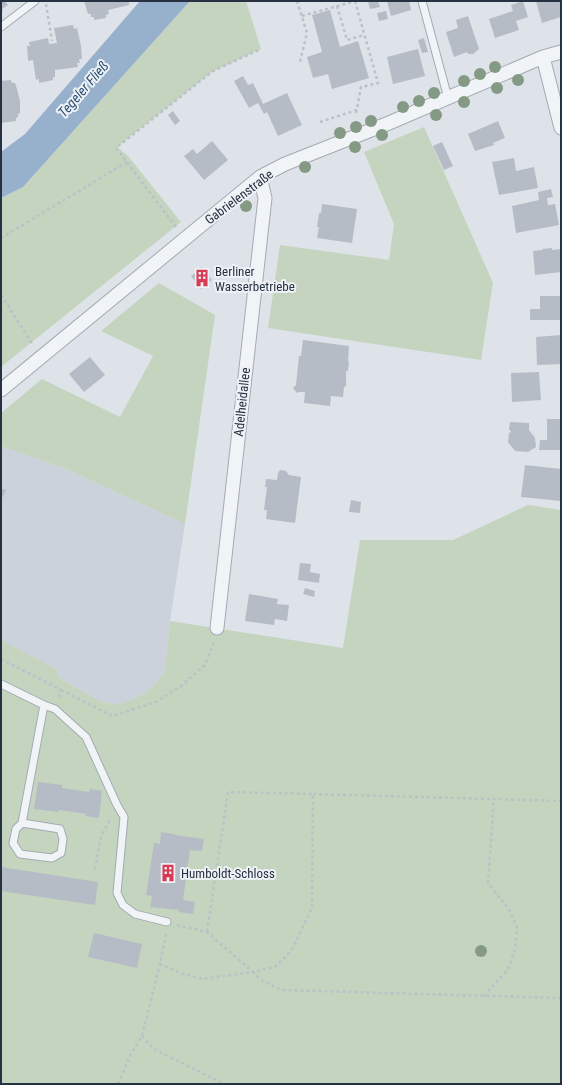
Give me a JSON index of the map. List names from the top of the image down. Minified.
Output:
{"streets":{"street":["Gabrielenstraße","Adelheidallee"]},"crossings":[["Gabrielenstraße","Adelheidallee"]],"water":["Tegeler Fließ"],"places":{"building":["Berliner Wasserbetriebe","Humboldt-Schloss"]}}
